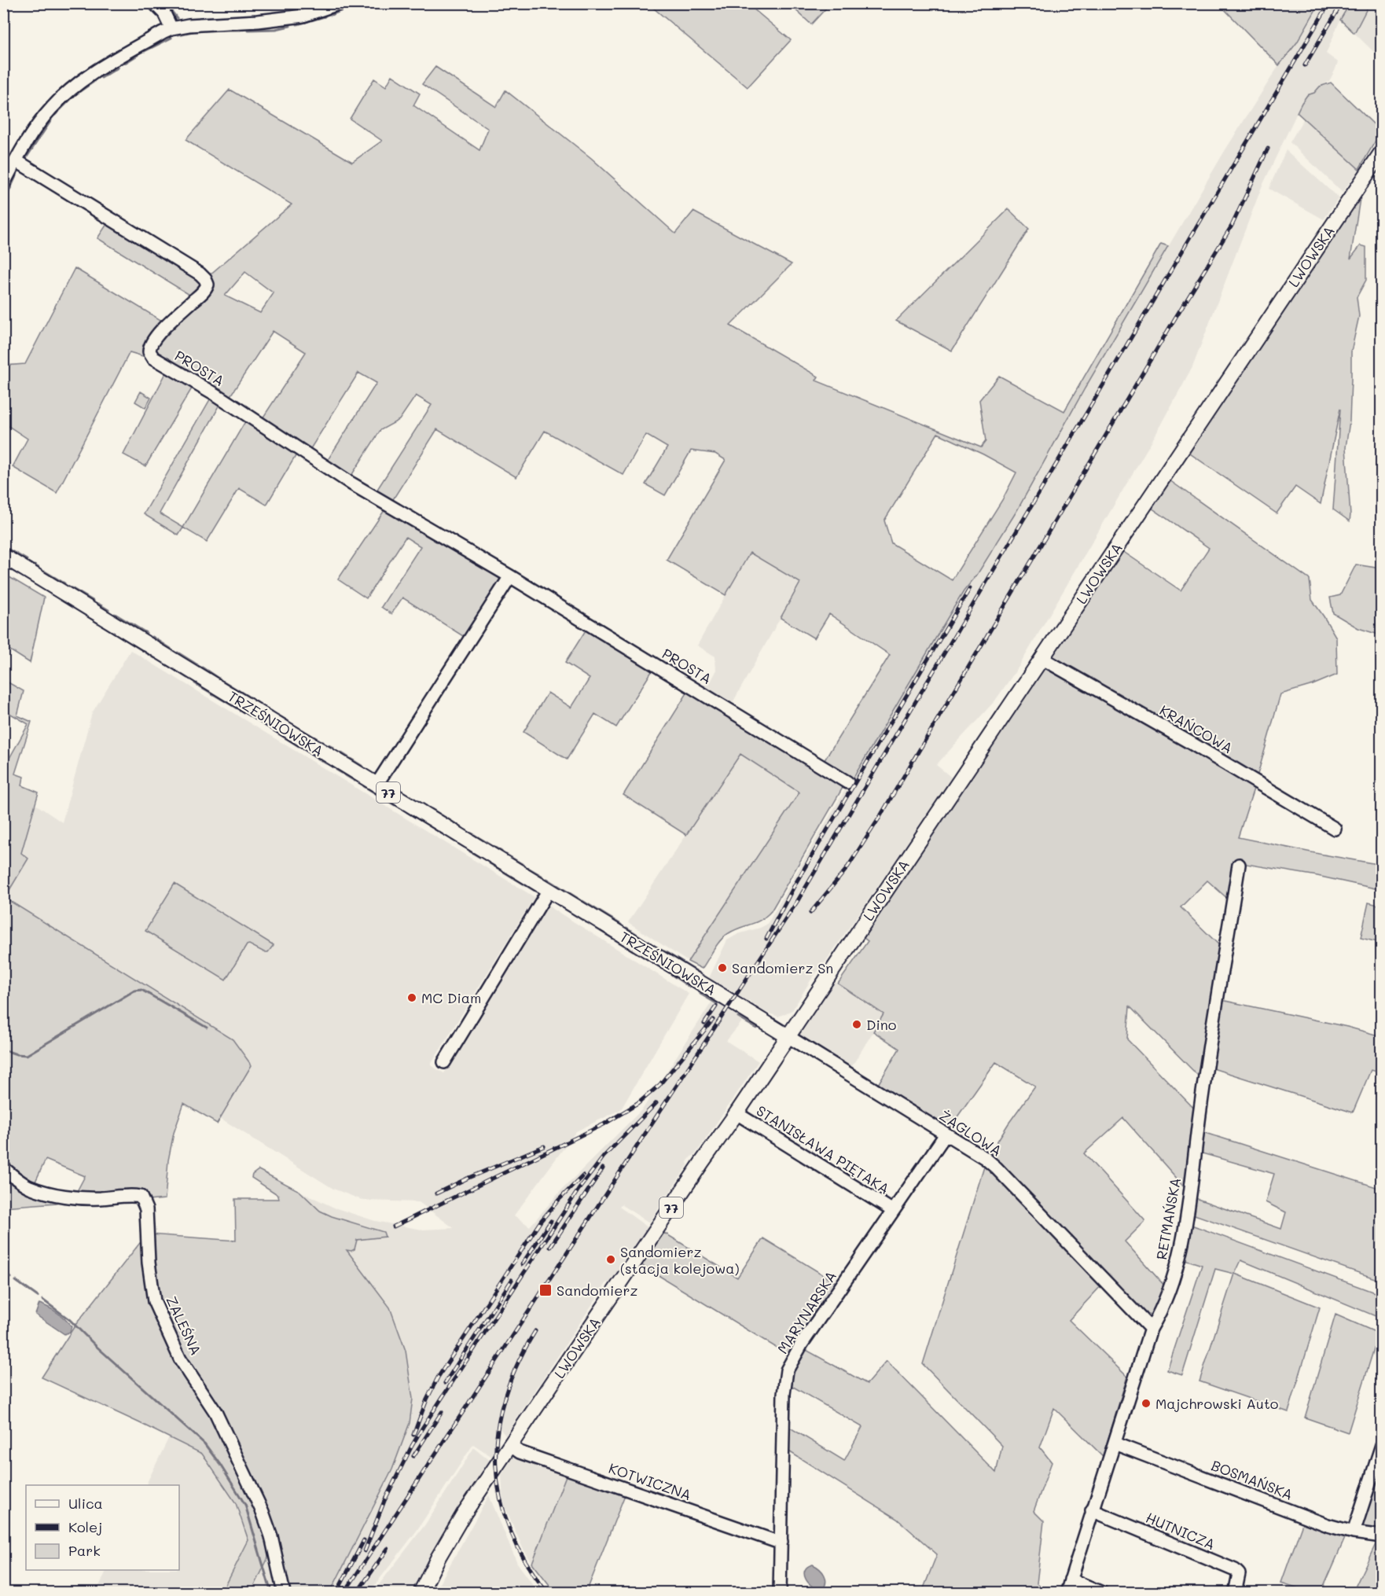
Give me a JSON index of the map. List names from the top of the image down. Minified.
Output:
{"streets":{"main road":["LWOWSKA","TRZEŚNIOWSKA","77"],"street":["PROSTA","KRAŃCOWA","ŻAGLOWA","STANISŁAWA PIĘTAKA","RETMAŃSKA","MARYNARSKA","ZALEŚNA","BOSMAŃSKA","KOTWICZNA","HUTNICZA"]},"crossings":[["LWOWSKA","TRZEŚNIOWSKA"],["LWOWSKA","KRAŃCOWA"],["LWOWSKA","ŻAGLOWA"],["LWOWSKA","STANISŁAWA PIĘTAKA"],["LWOWSKA","KOTWICZNA"],["TRZEŚNIOWSKA","ŻAGLOWA"],["ŻAGLOWA","RETMAŃSKA"],["ŻAGLOWA","MARYNARSKA"],["STANISŁAWA PIĘTAKA","MARYNARSKA"],["RETMAŃSKA","BOSMAŃSKA"],["RETMAŃSKA","HUTNICZA"],["MARYNARSKA","KOTWICZNA"]],"places":{"other":["Sandomierz Sn","MC Diam","Dino","Sandomierz (stacja kolejowa)","Majchrowski Auto"],"transit":["Sandomierz"]},"legend":["Ulica","Kolej","Park"]}
